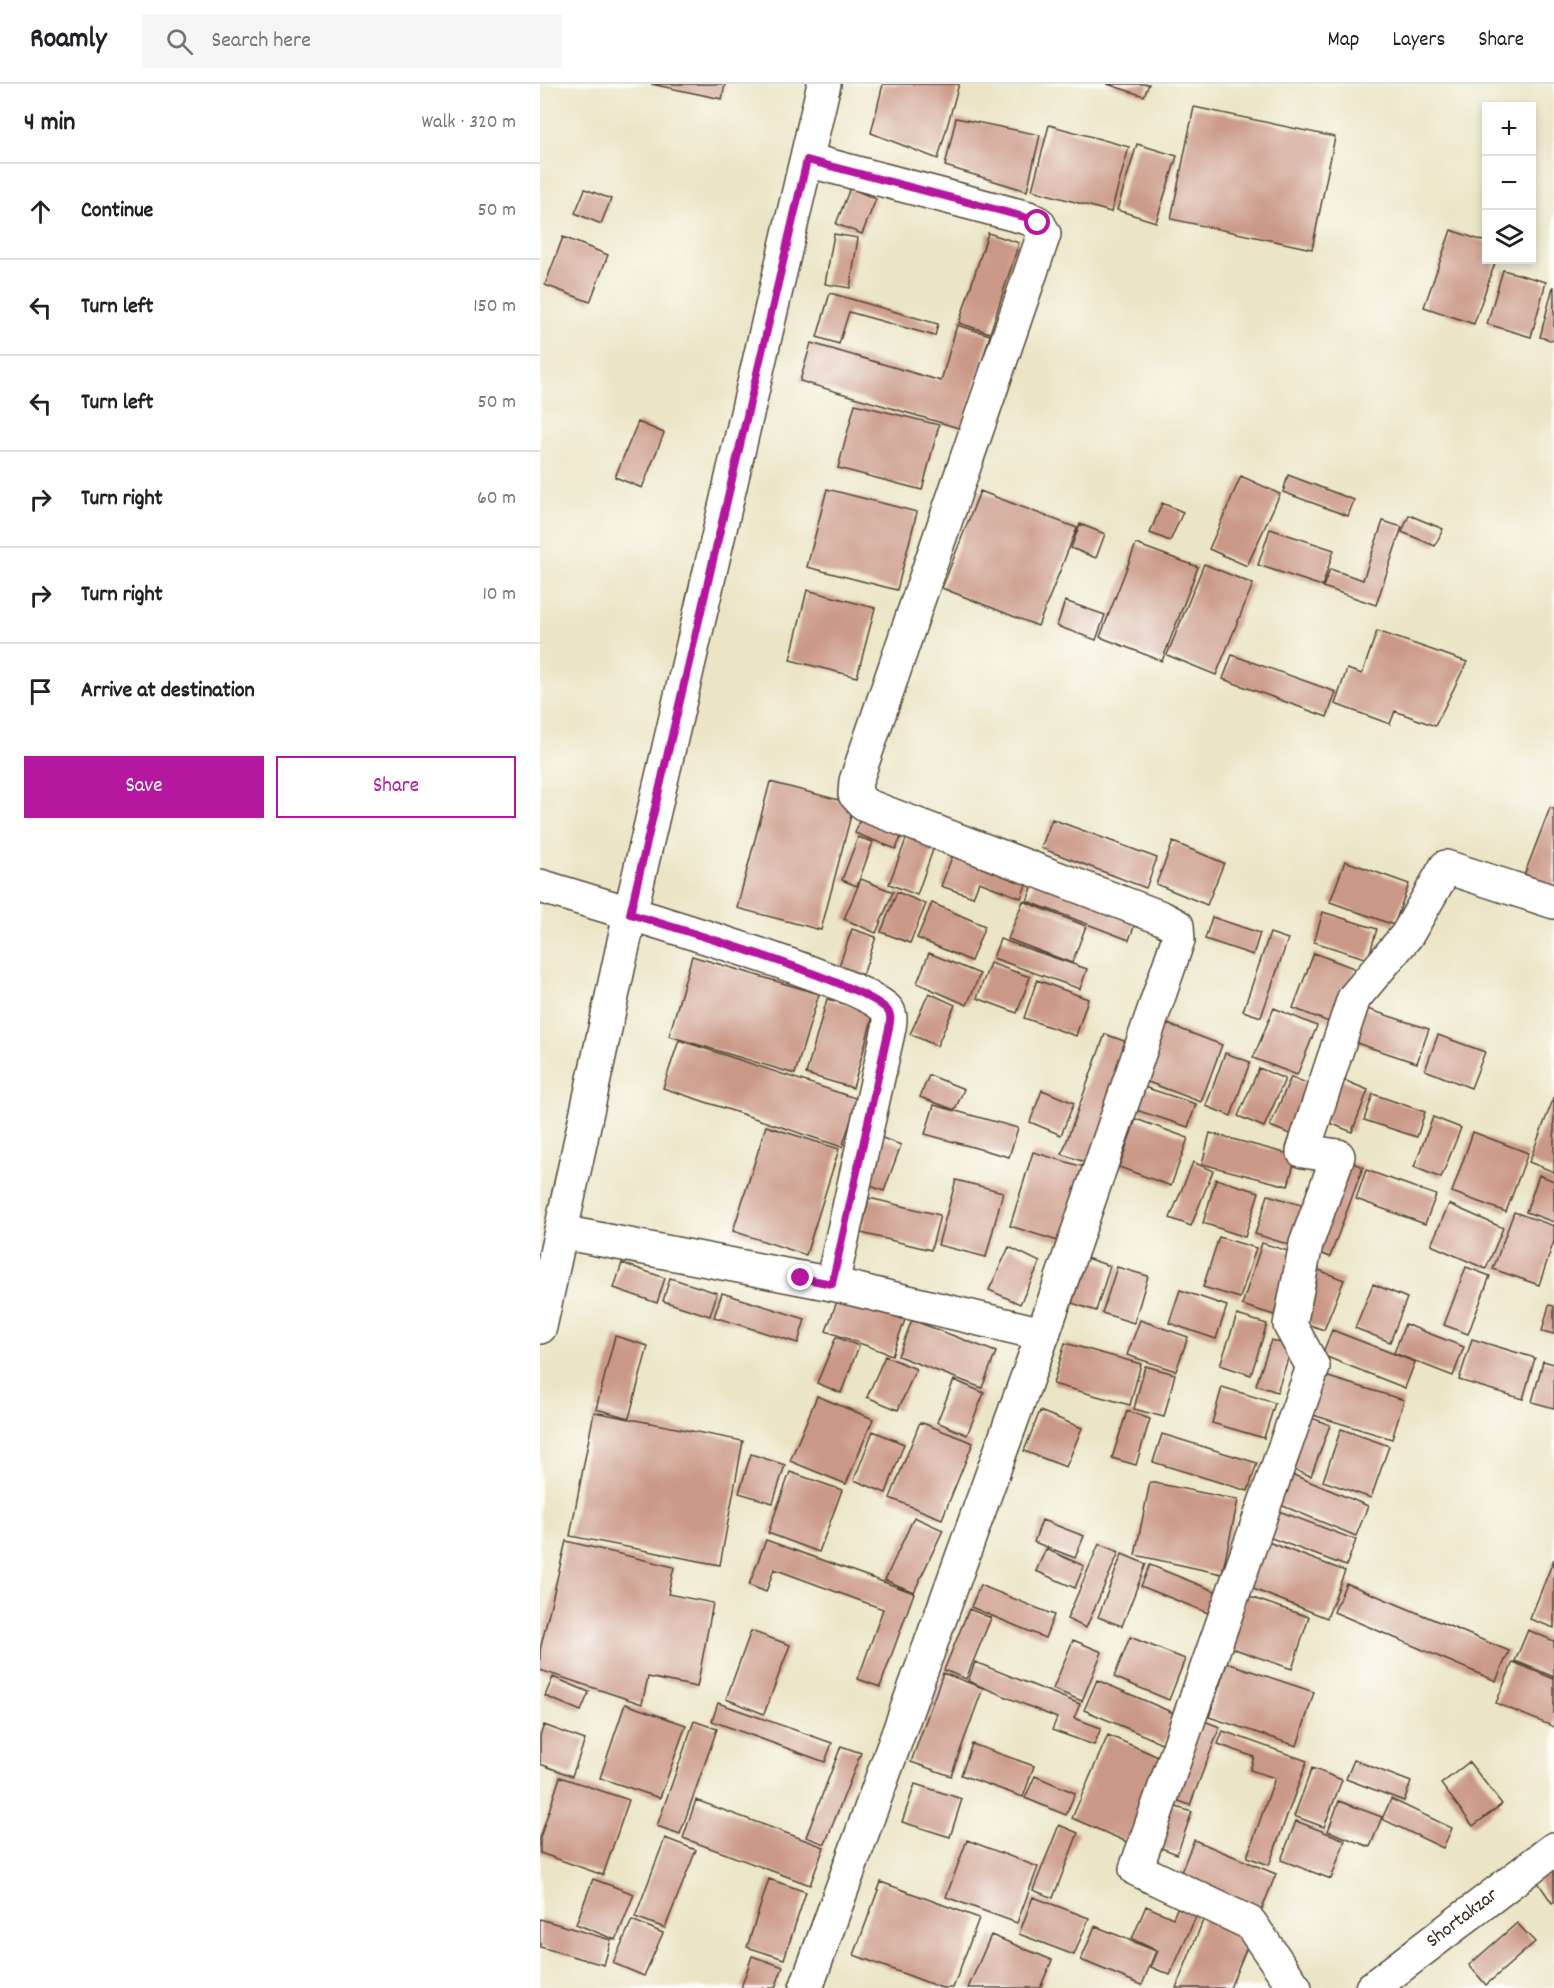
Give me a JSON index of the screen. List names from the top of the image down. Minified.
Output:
{"streets":{"street":["Shortakzar"]},"page":{"header":"Roamly","search":"Search here","nav":["Map","Layers","Share"],"heading":["4 min","Walk · 320 m"],"map_buttons":["+","−"],"list":[["Continue","50 m"],["Turn left","150 m"],["Turn left","50 m"],["Turn right","60 m"],["Turn right","10 m"],"Arrive at destination"],"buttons":["Save","Share"]}}
